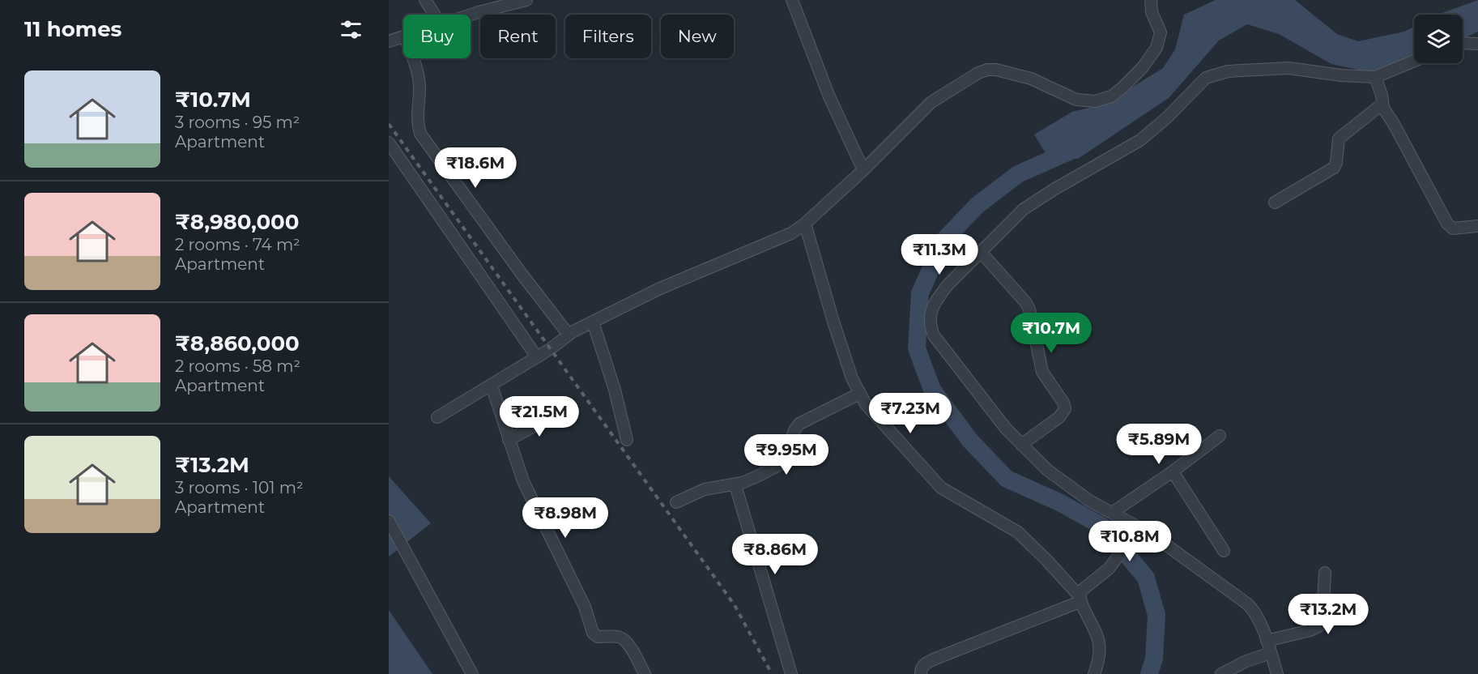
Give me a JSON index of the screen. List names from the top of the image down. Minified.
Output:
{"page":{"heading":"11 homes","chip":["Buy","Rent","Filters","New"],"list":[{"name":"₹10.7M","note":"3 rooms · 95 m² · Apartment"},{"name":"₹8,980,000","note":"2 rooms · 74 m² · Apartment"},{"name":"₹8,860,000","note":"2 rooms · 58 m² · Apartment"},{"name":"₹13.2M","note":"3 rooms · 101 m² · Apartment"}],"price":["₹18.6M","₹11.3M","₹10.7M","₹7.23M","₹21.5M","₹5.89M","₹9.95M","₹8.98M","₹10.8M","₹8.86M","₹13.2M"]}}
